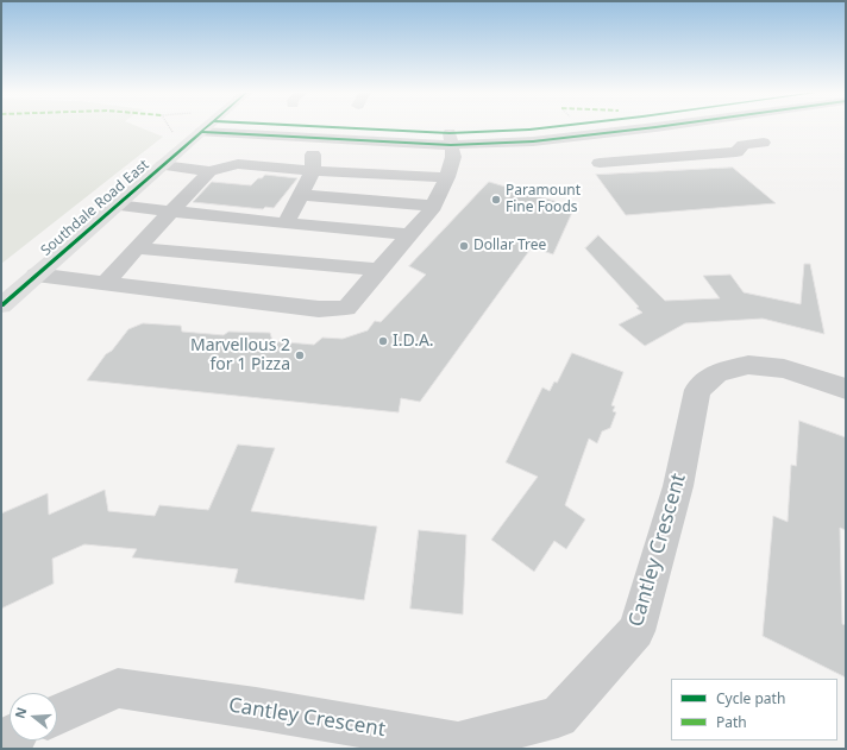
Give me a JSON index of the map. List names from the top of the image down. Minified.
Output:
{"streets":{"main road":["Southdale Road East"],"street":["Cantley Crescent"]},"places":["Paramount Fine Foods","Dollar Tree","I.D.A.","Marvellous 2 for 1 Pizza"],"legend":["Cycle path","Path"],"north":"left"}
